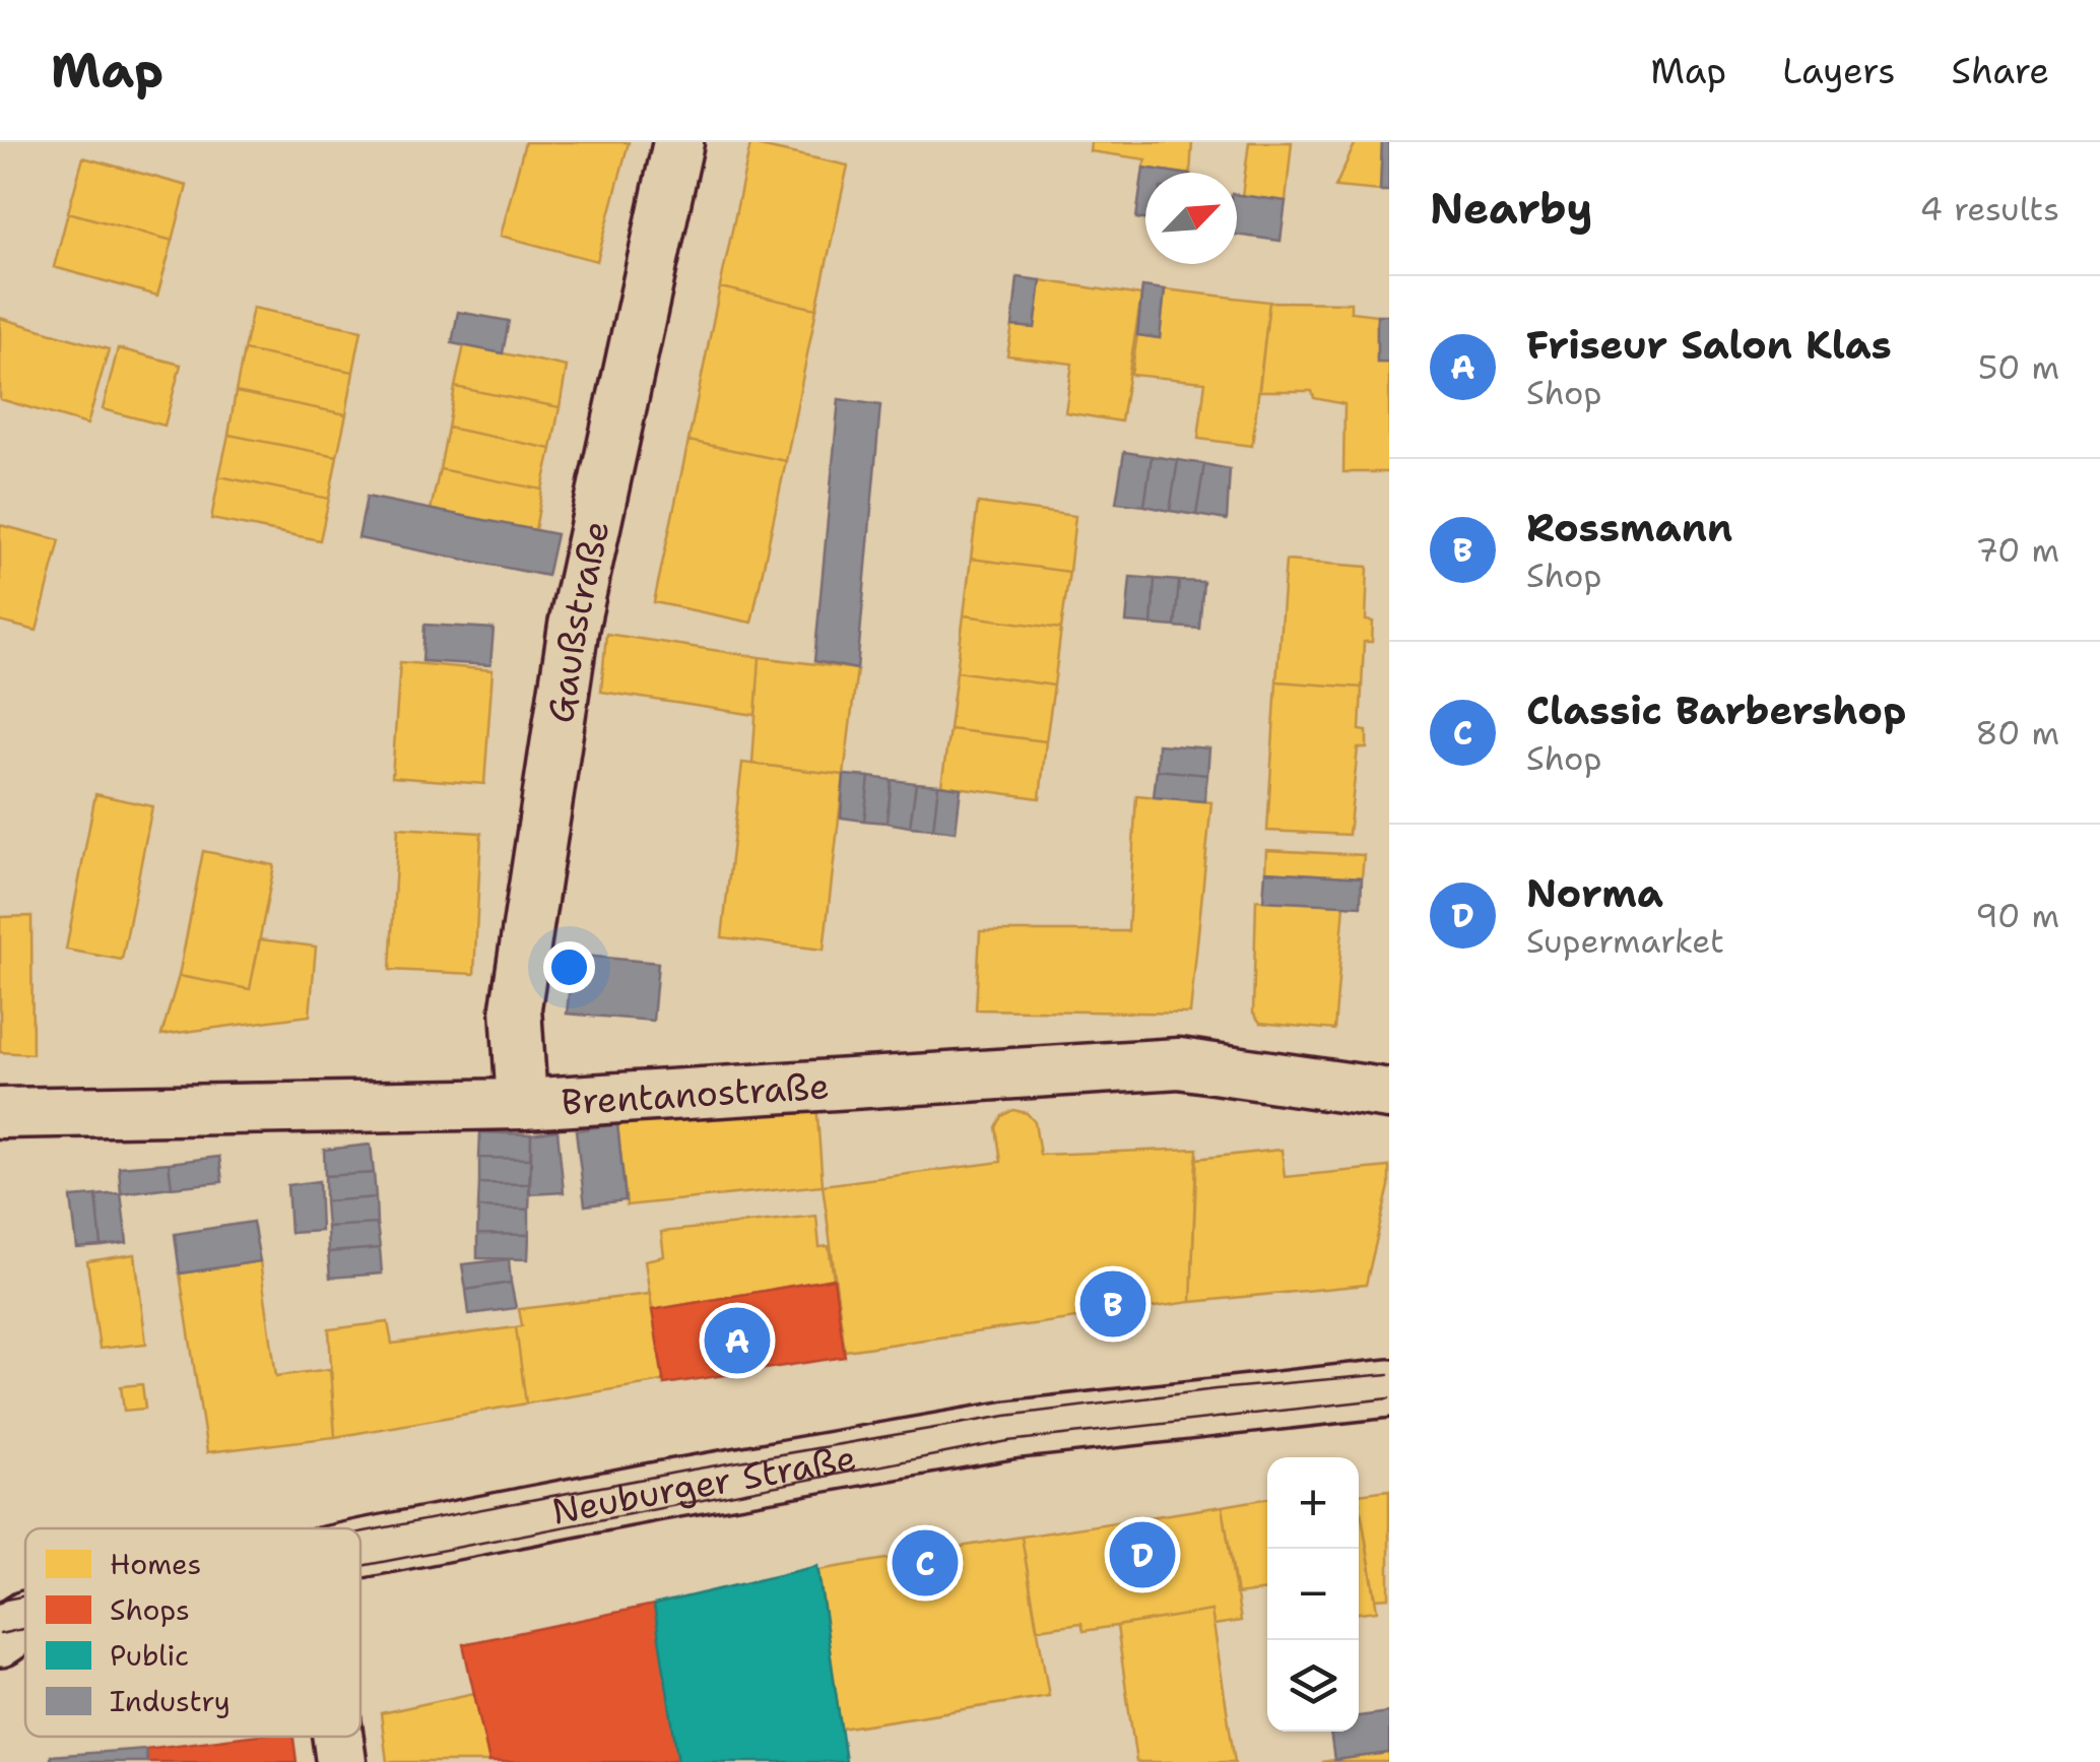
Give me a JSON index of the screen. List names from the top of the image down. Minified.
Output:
{"streets":{"street":["Gaußstraße","Brentanostraße","Neuburger Straße"]},"crossings":[["Gaußstraße","Brentanostraße"]],"legend":["Homes","Shops","Public","Industry"],"north":"top right","page":{"header":"Map","nav":["Map","Layers","Share"],"heading":["Nearby","4 results"],"list":[{"mark":"A","name":"Friseur Salon Klas","note":"Shop","value":"50 m"},{"mark":"B","name":"Rossmann","note":"Shop","value":"70 m"},{"mark":"C","name":"Classic Barbershop","note":"Shop","value":"80 m"},{"mark":"D","name":"Norma","note":"Supermarket","value":"90 m"}],"pins":["B","A","D","C"],"map_buttons":["+","−"]}}
